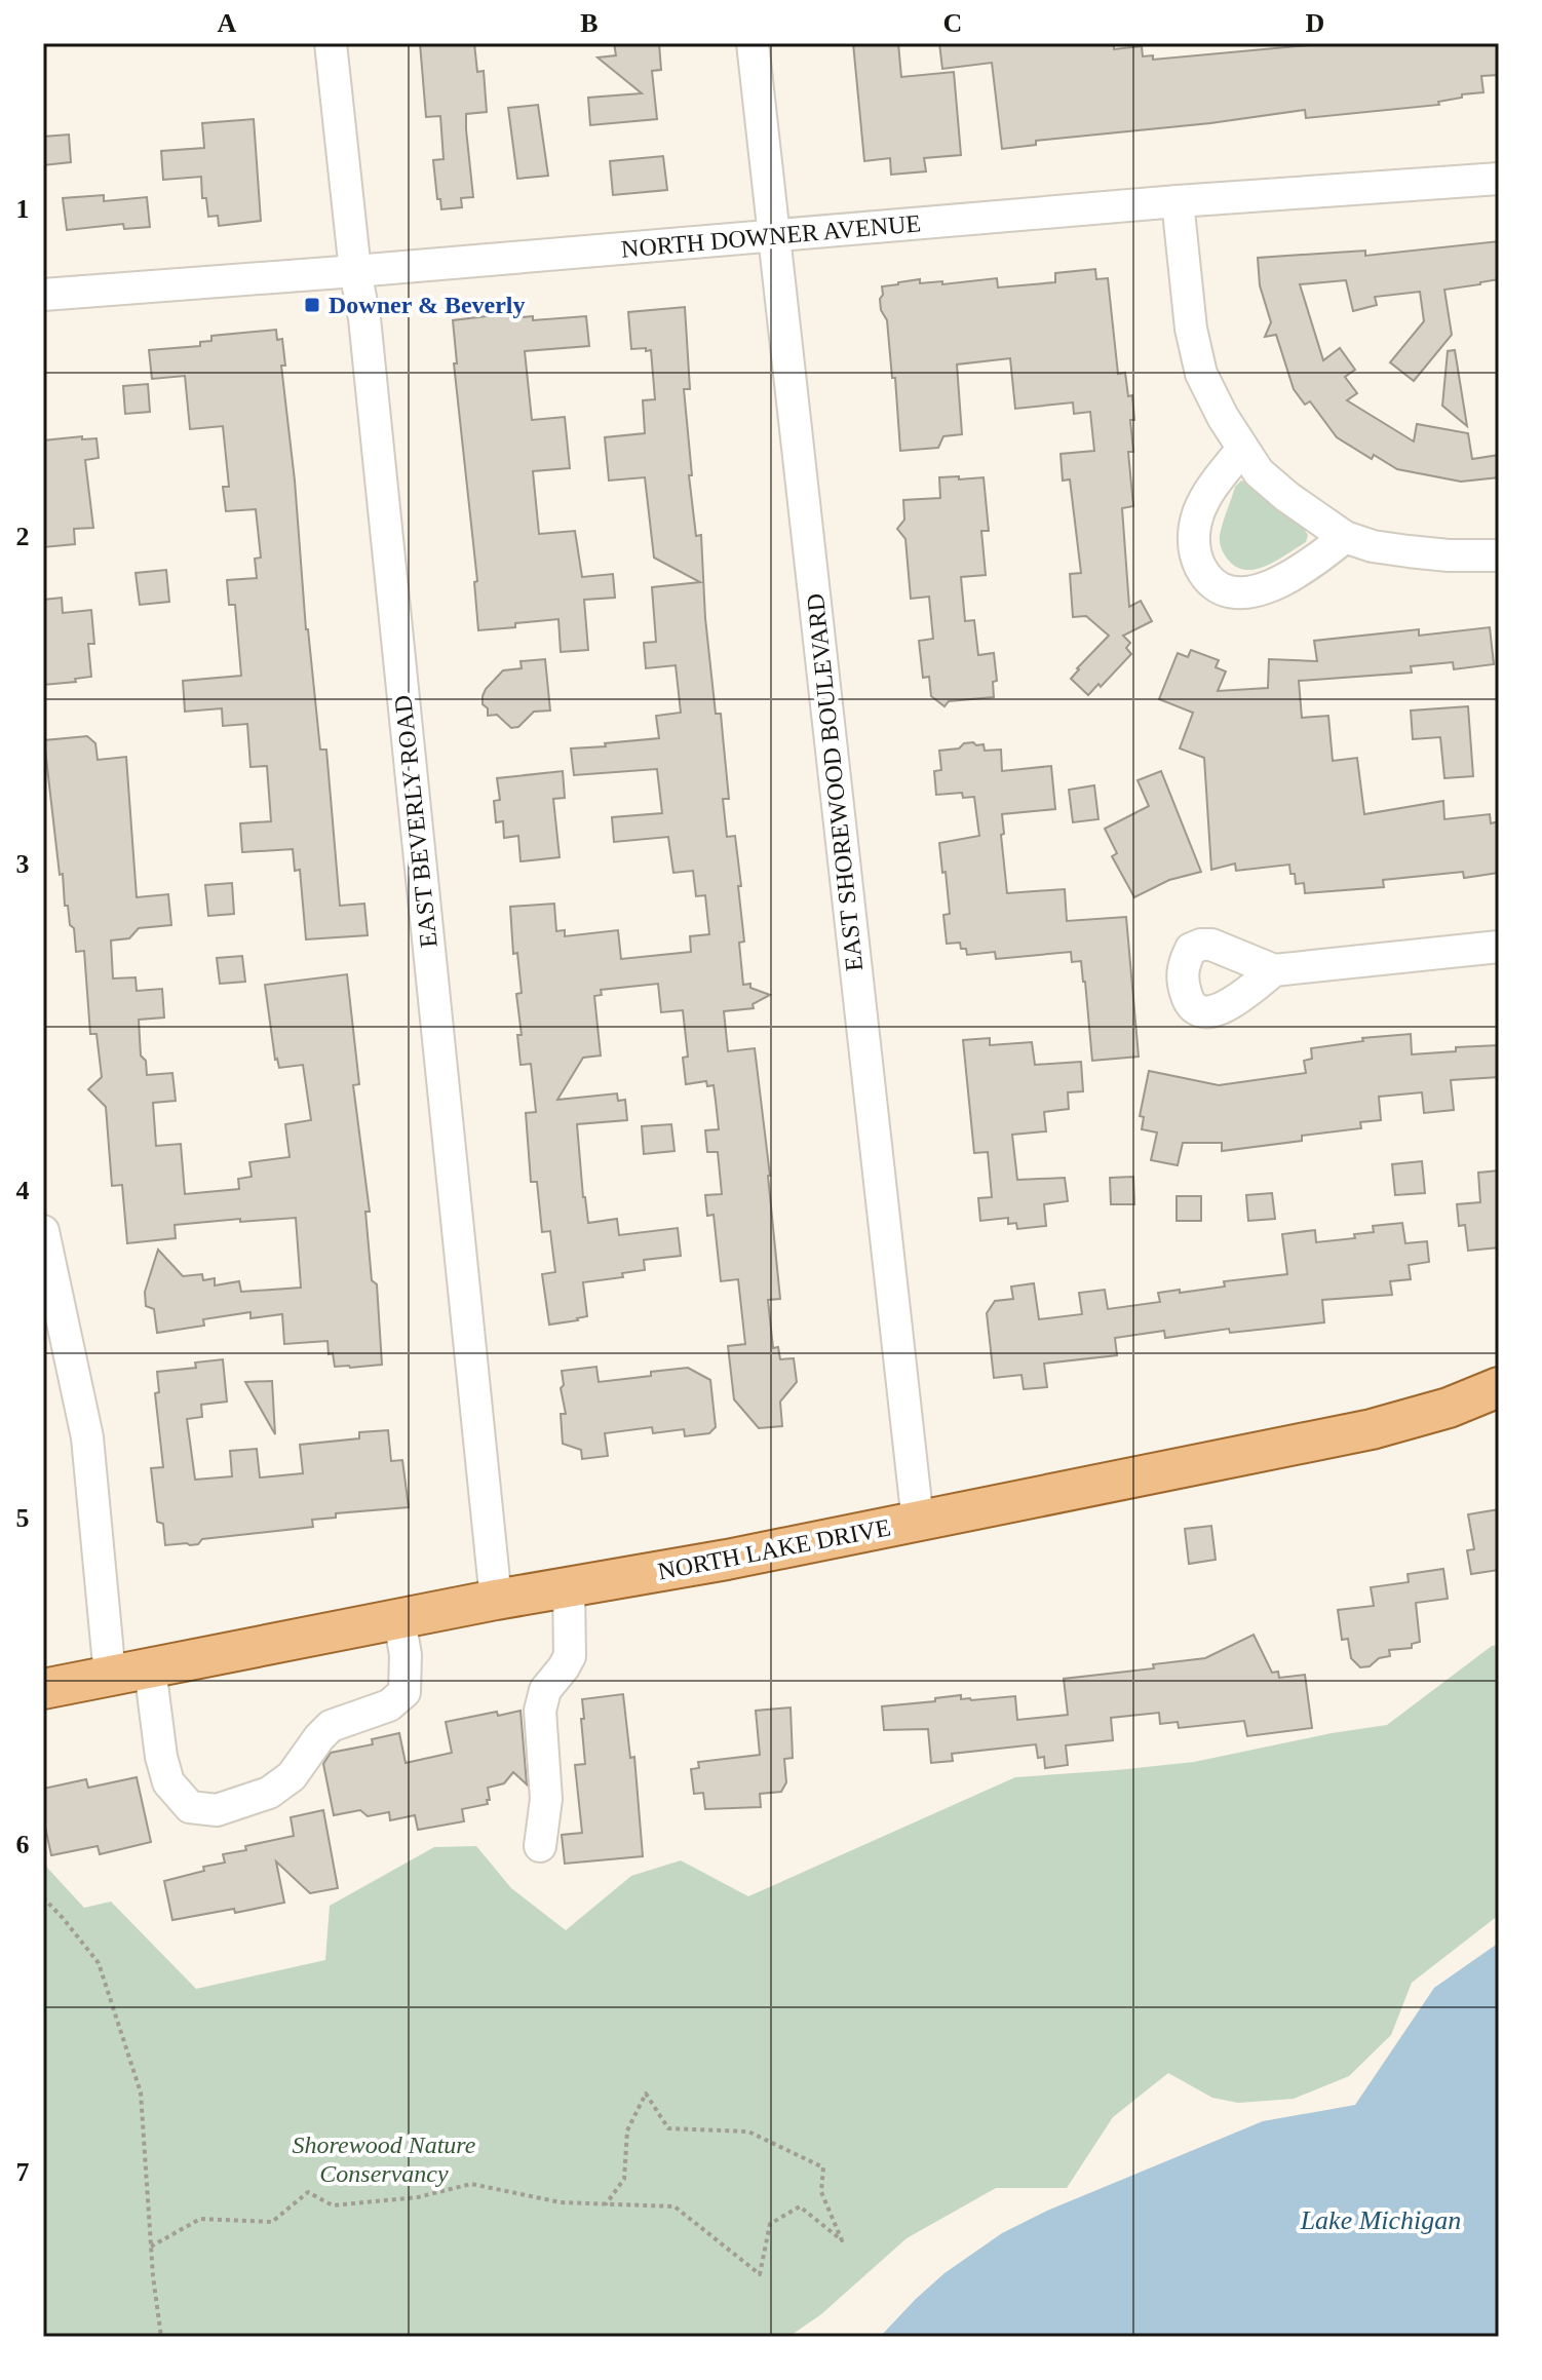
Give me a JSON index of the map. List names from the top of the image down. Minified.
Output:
{"streets":{"main road":["NORTH LAKE DRIVE"],"street":["NORTH DOWNER AVENUE","EAST SHOREWOOD BOULEVARD","EAST BEVERLY ROAD"]},"crossings":[["NORTH DOWNER AVENUE","EAST SHOREWOOD BOULEVARD"],["NORTH DOWNER AVENUE","EAST BEVERLY ROAD"],["EAST SHOREWOOD BOULEVARD","NORTH LAKE DRIVE"],["EAST BEVERLY ROAD","NORTH LAKE DRIVE"]],"water":["Lake Michigan"],"parks":["Shorewood Nature Conservancy"],"places":{"transit":["Downer & Beverly"]},"grid":{"columns":["A","B","C","D"],"rows":["1","2","3","4","5","6","7"]}}
